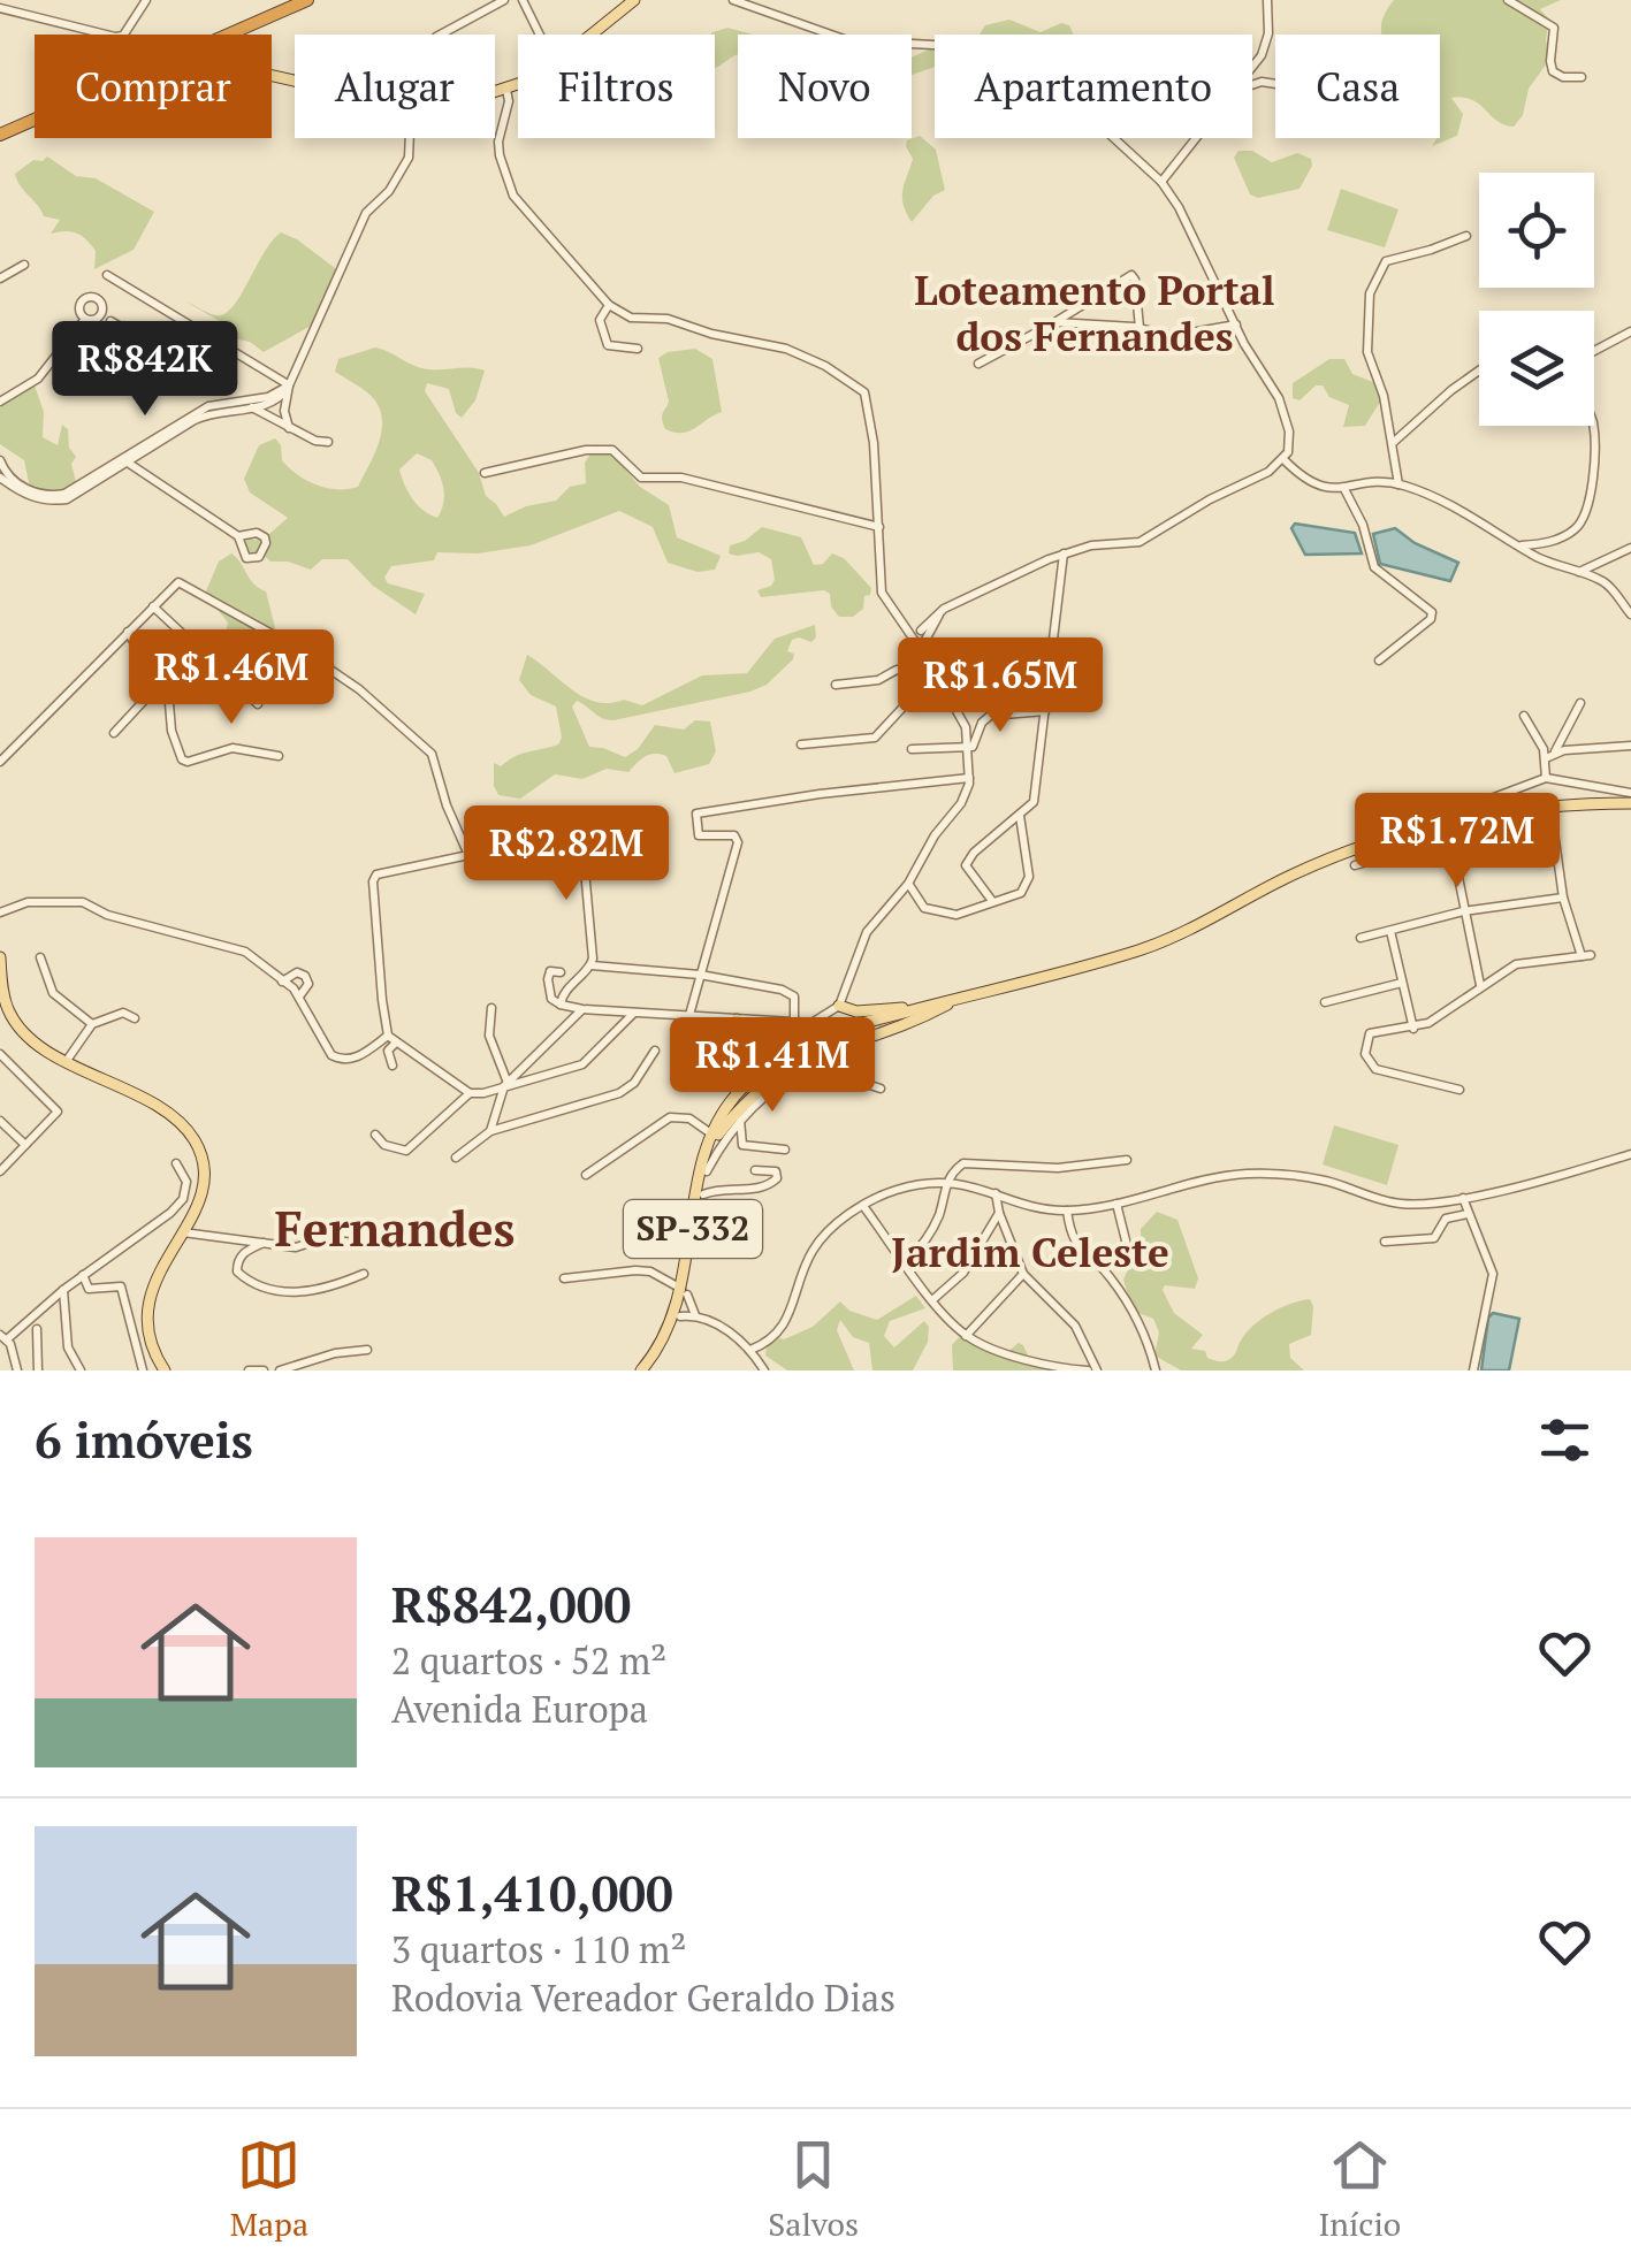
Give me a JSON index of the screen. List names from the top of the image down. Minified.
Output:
{"streets":{"main road":["SP-332"]},"districts":["Loteamento Portal dos Fernandes","Fernandes","Jardim Celeste"],"page":{"chip":["Comprar","Alugar","Filtros","Novo","Apartamento","Casa"],"price":["R$842K","R$1.46M","R$1.65M","R$1.72M","R$2.82M","R$1.41M"],"heading":"6 imóveis","list":[{"name":"R$842,000","note":"2 quartos · 52 m² · Avenida Europa"},{"name":"R$1,410,000","note":"3 quartos · 110 m² · Rodovia Vereador Geraldo Dias"}],"tabs":["Mapa","Salvos","Início"]}}
